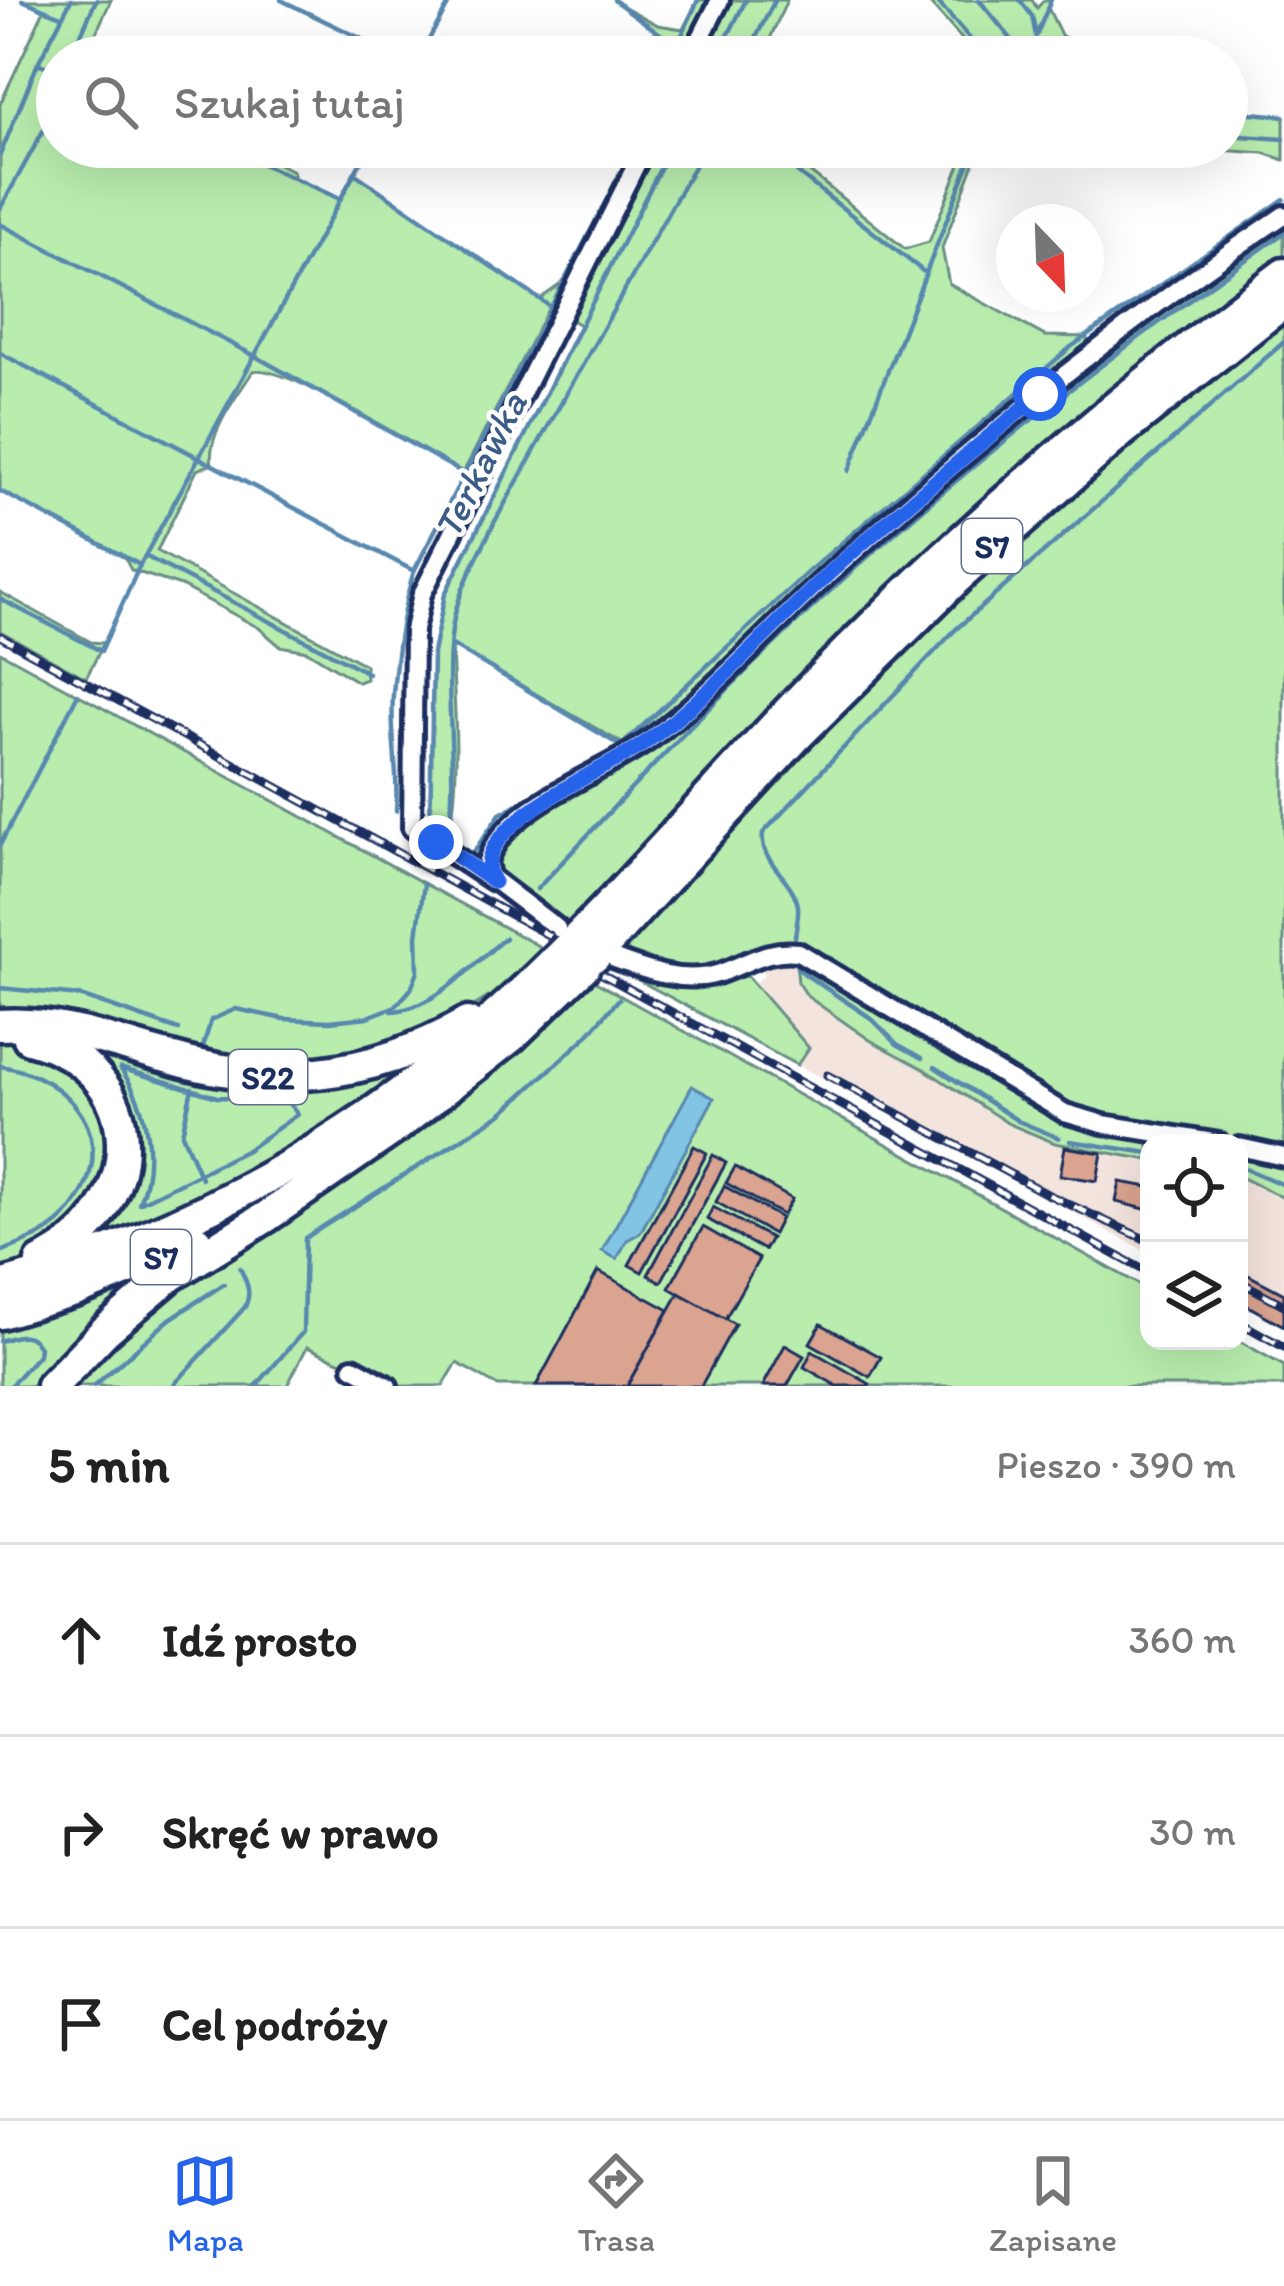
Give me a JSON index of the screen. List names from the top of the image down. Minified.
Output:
{"streets":{"highway":["S7","S22"]},"crossings":[["S7","S22"]],"water":["Terkawka"],"north":"bottom right","page":{"search":"Szukaj tutaj","heading":["5 min","Pieszo · 390 m"],"list":[["Idź prosto","360 m"],["Skręć w prawo","30 m"],"Cel podróży"],"nav":["Mapa","Trasa","Zapisane"]}}
